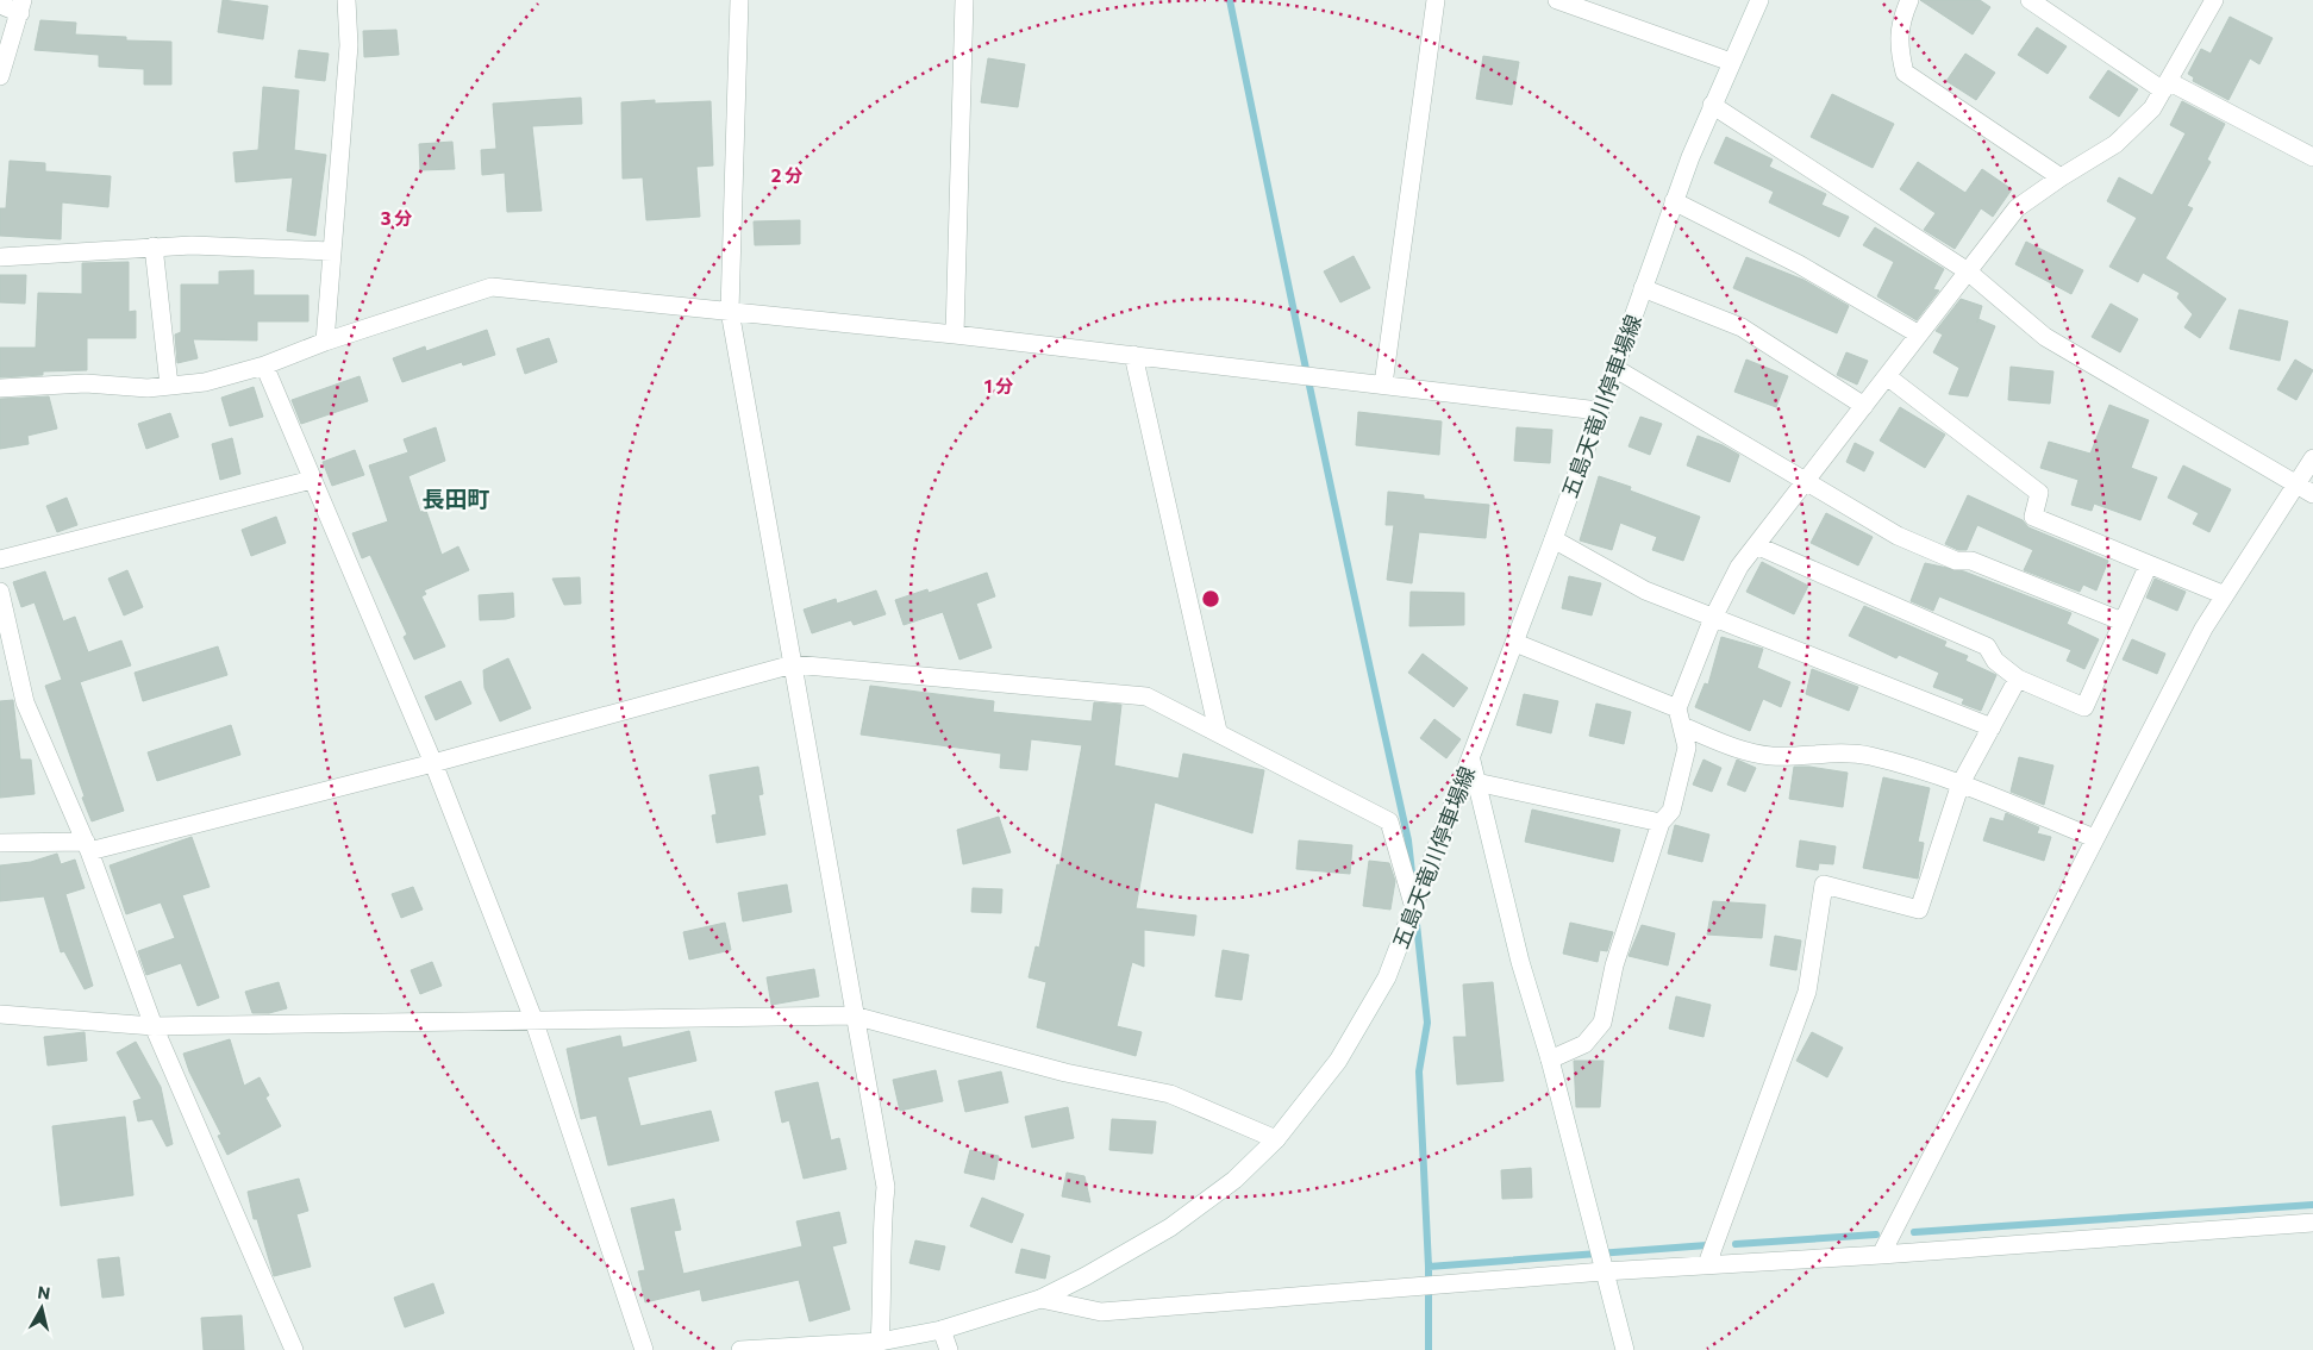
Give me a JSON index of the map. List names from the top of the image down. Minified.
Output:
{"streets":{"street":["五島天竜川停車場線"]},"districts":["長田町"],"north":"top","rings":["2 分","3 分","1 分"]}
